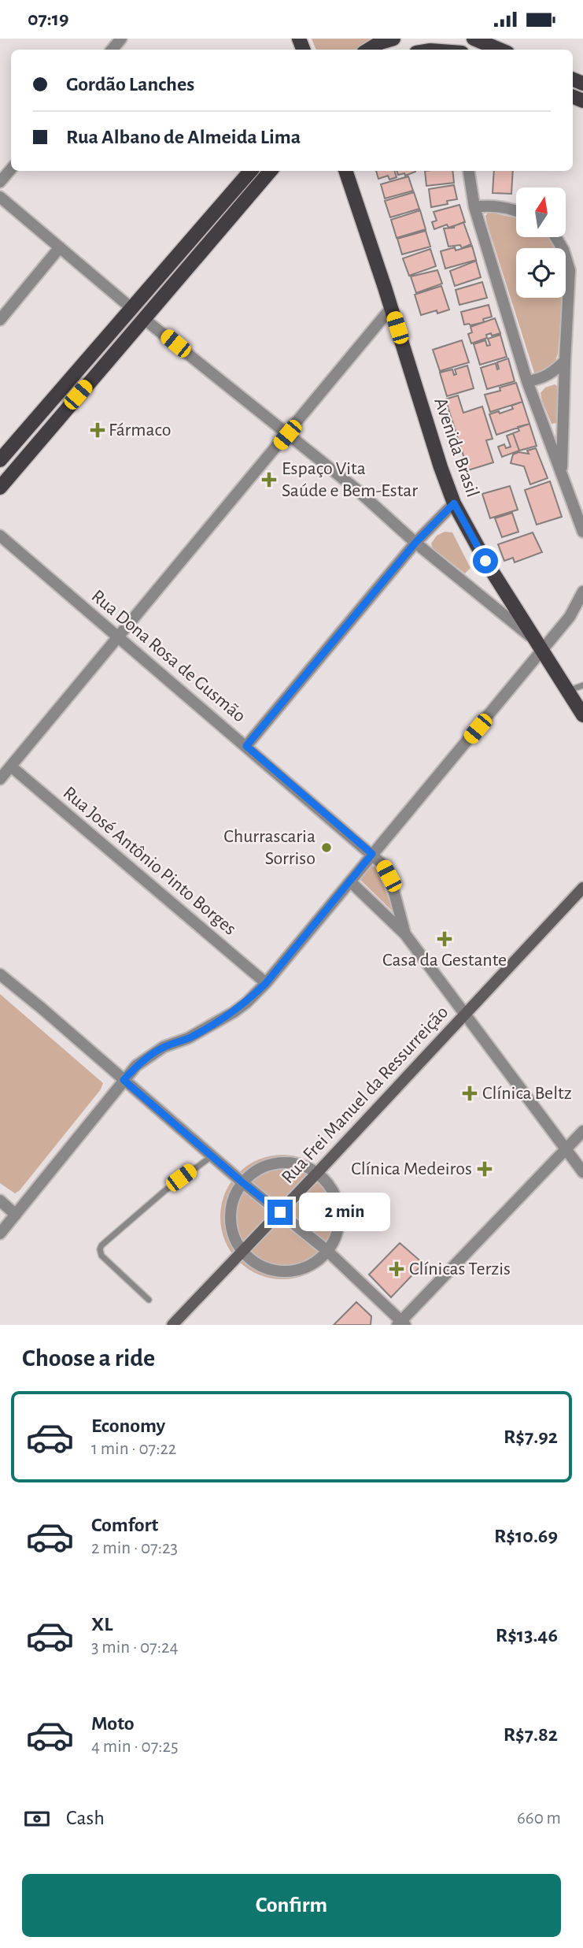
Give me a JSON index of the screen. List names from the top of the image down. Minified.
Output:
{"streets":{"main road":["Avenida Brasil","Rua Frei Manuel da Ressurreição"],"street":["Rua Dona Rosa de Gusmão","Rua José Antônio Pinto Borges"]},"crossings":[["Rua Dona Rosa de Gusmão","Rua Frei Manuel da Ressurreição"]],"places":{"health":["Fármaco","Espaço Vita Saúde e Bem-Estar","Casa da Gestante","Clínica Beltz","Clínica Medeiros","Clínicas Terzis"],"other":["Churrascaria Sorriso"]},"north":"top","page":{"status":"07:19","banner":["Gordão Lanches","Rua Albano de Almeida Lima"],"bubble":"2 min","heading":"Choose a ride","list":[{"name":"Economy","note":"1 min · 07:22","value":"R$7.92"},{"name":"Comfort","note":"2 min · 07:23","value":"R$10.69"},{"name":"XL","note":"3 min · 07:24","value":"R$13.46"},{"name":"Moto","note":"4 min · 07:25","value":"R$7.82"}],"pay":["Cash","660 m"],"buttons":"Confirm"}}
